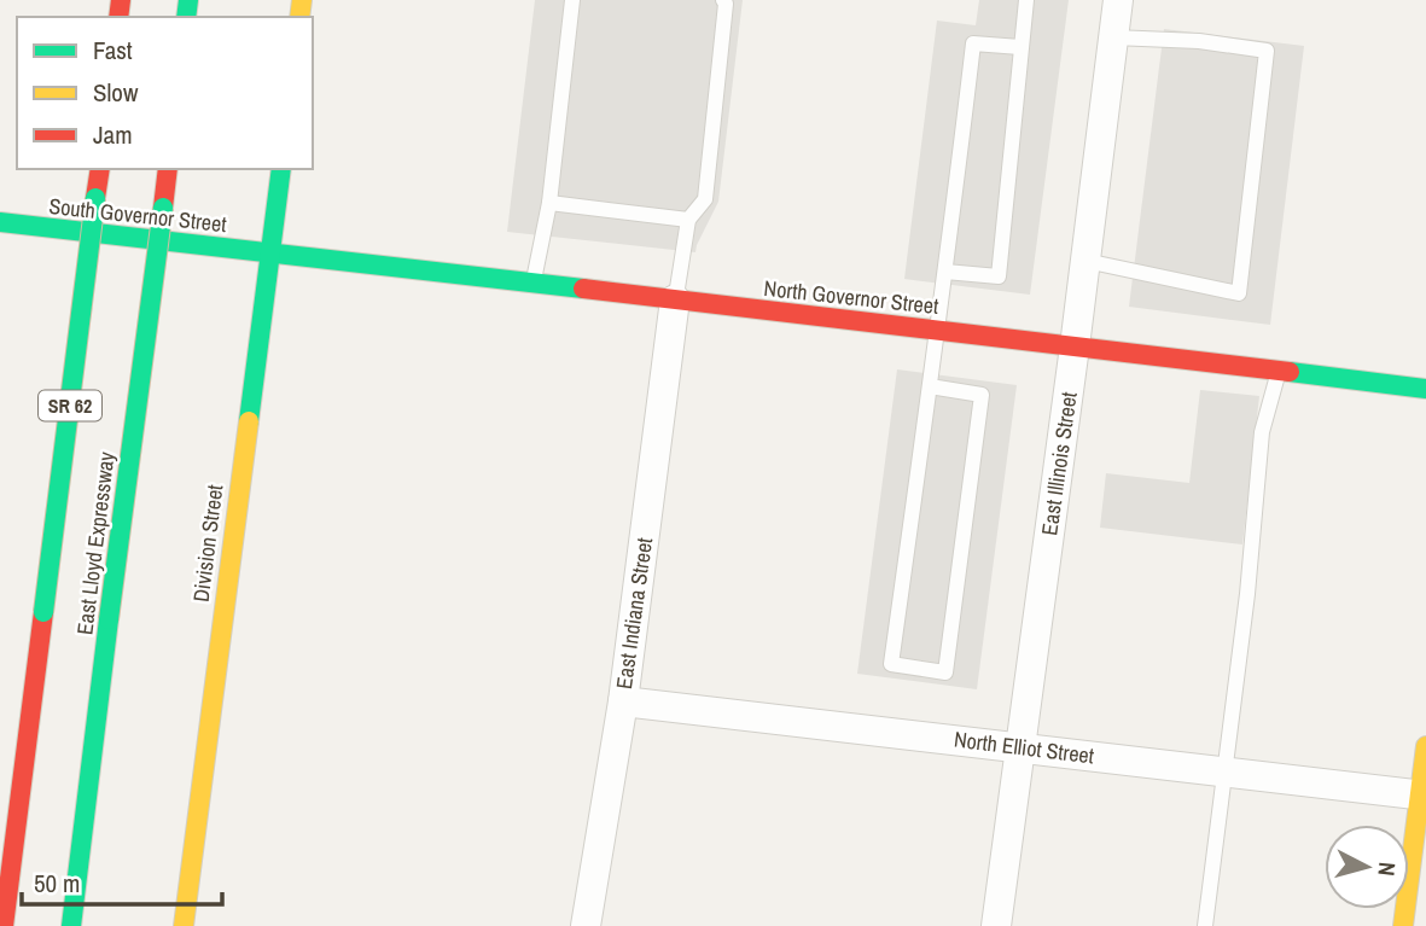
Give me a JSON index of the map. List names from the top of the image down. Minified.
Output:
{"streets":{"main road":["South Governor Street","North Governor Street","SR 62","East Lloyd Expressway","Division Street"],"street":["East Illinois Street","East Indiana Street","North Elliot Street"]},"crossings":[["South Governor Street","North Governor Street"],["South Governor Street","Division Street"],["North Governor Street","East Illinois Street"],["North Governor Street","Division Street"],["North Governor Street","East Indiana Street"],["East Illinois Street","North Elliot Street"],["East Indiana Street","North Elliot Street"]],"legend":["Fast","Slow","Jam"],"scale_bar":"50 m","north":"right"}
